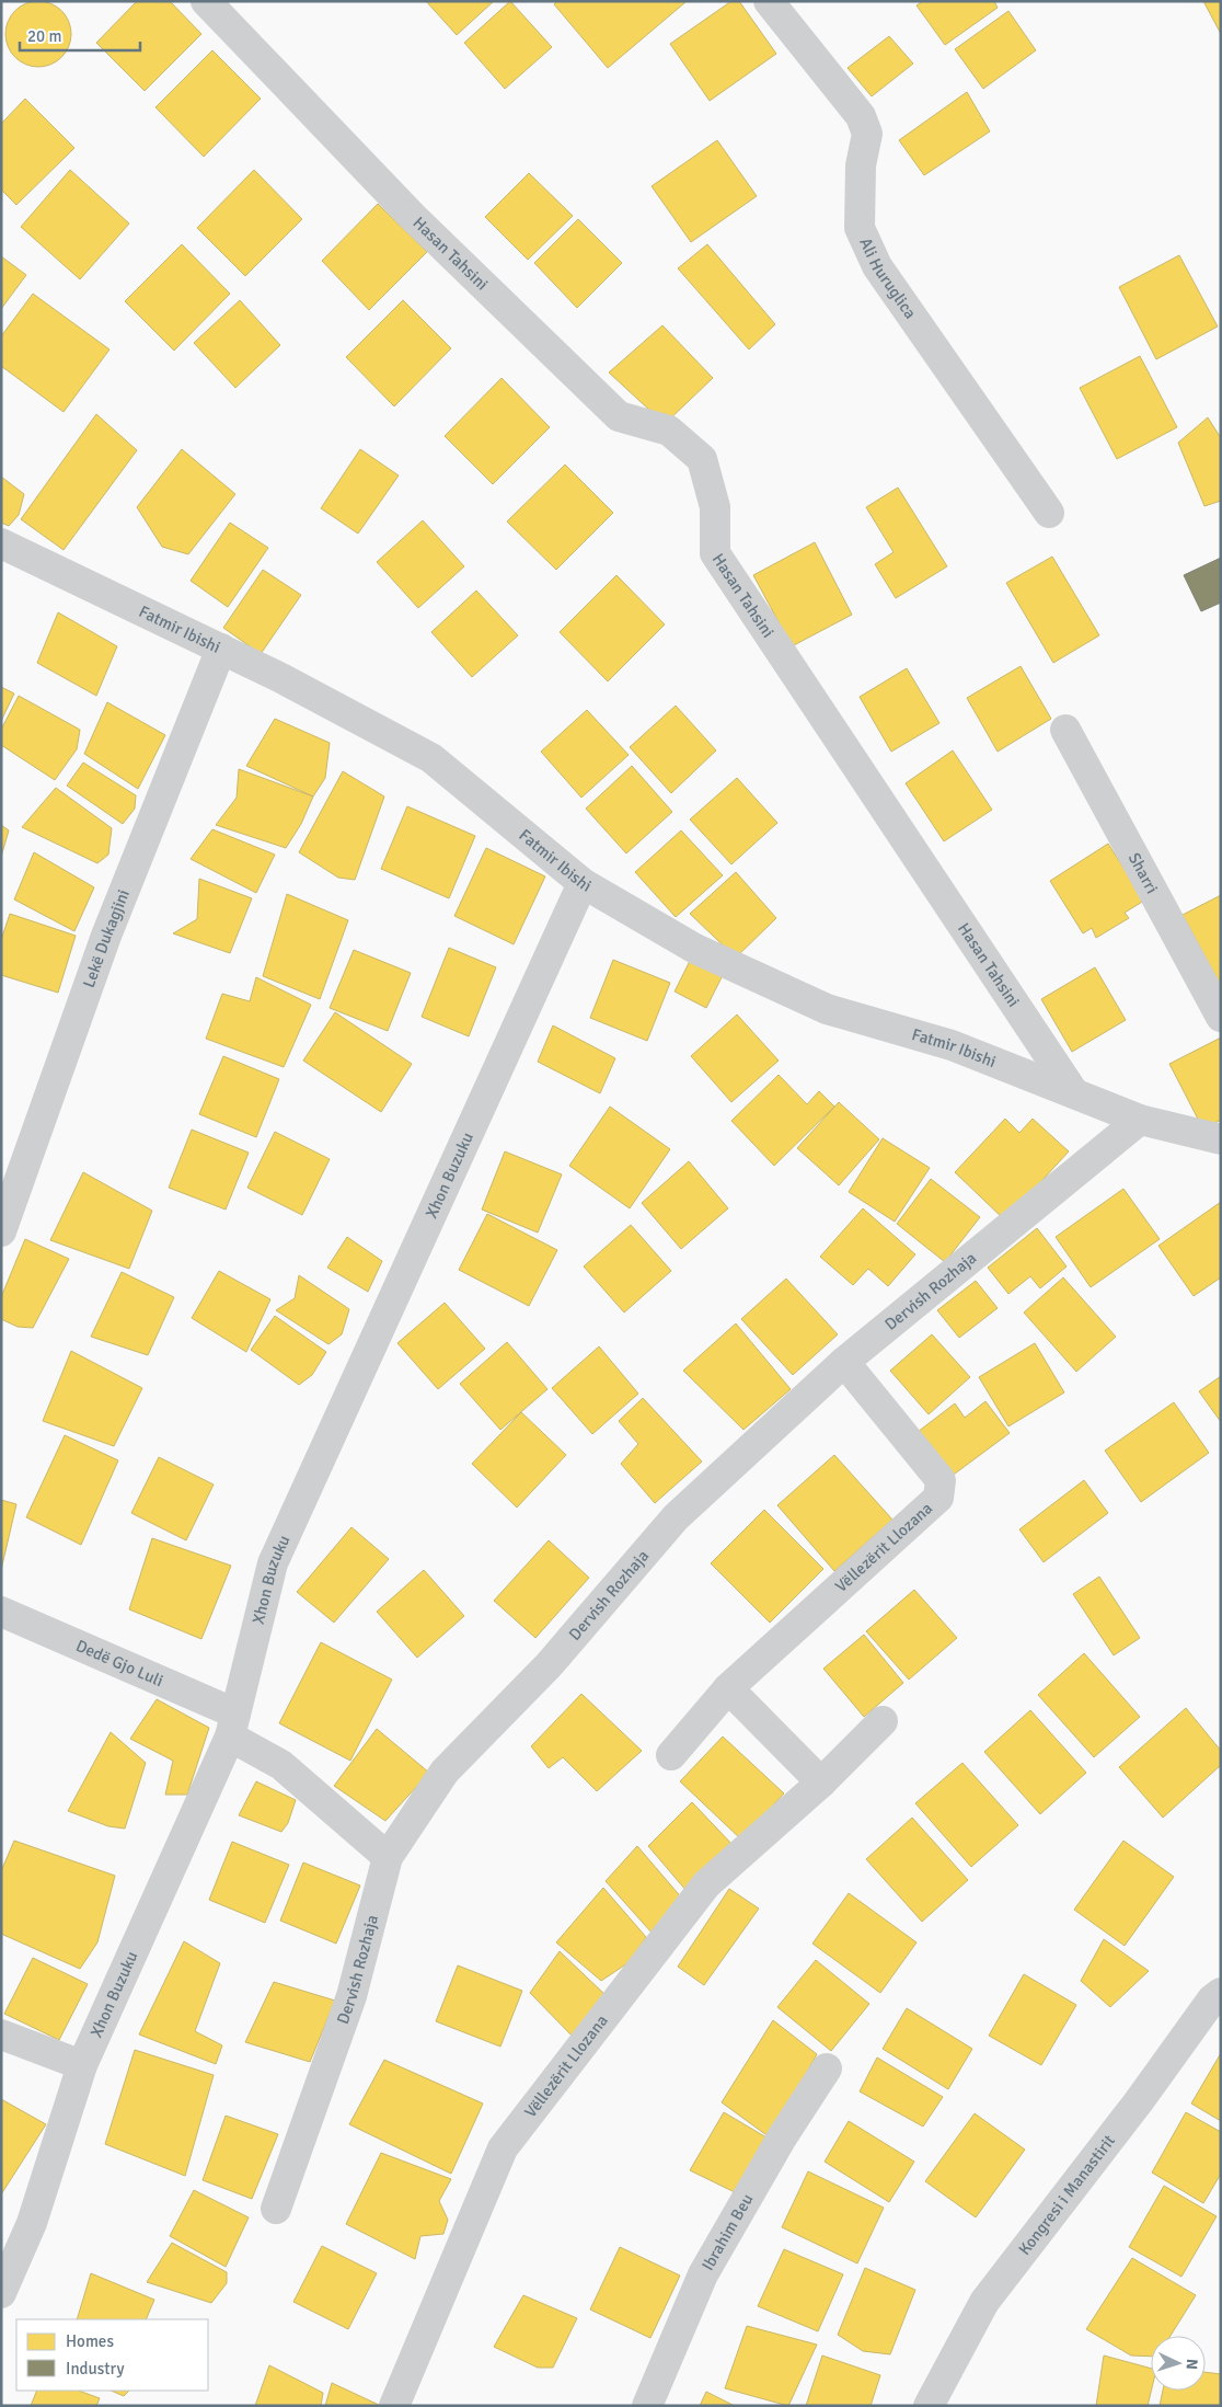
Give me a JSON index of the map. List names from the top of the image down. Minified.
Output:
{"streets":{"street":["Hasan Tahsini","Ali Huruglica","Fatmir Ibishi","Sharri","Lekë Dukagjini","Xhon Buzuku","Dervish Rozhaja","Vëllezërit Llozana","Dedë Gjo Luli","Kongresi i Manastirit","Ibrahim Beu"]},"crossings":[["Hasan Tahsini","Fatmir Ibishi"],["Fatmir Ibishi","Lekë Dukagjini"],["Fatmir Ibishi","Xhon Buzuku"],["Fatmir Ibishi","Dervish Rozhaja"],["Xhon Buzuku","Dedë Gjo Luli"],["Dervish Rozhaja","Vëllezërit Llozana"],["Dervish Rozhaja","Dedë Gjo Luli"]],"legend":["Homes","Industry"],"scale_bar":"20 m","north":"right"}
